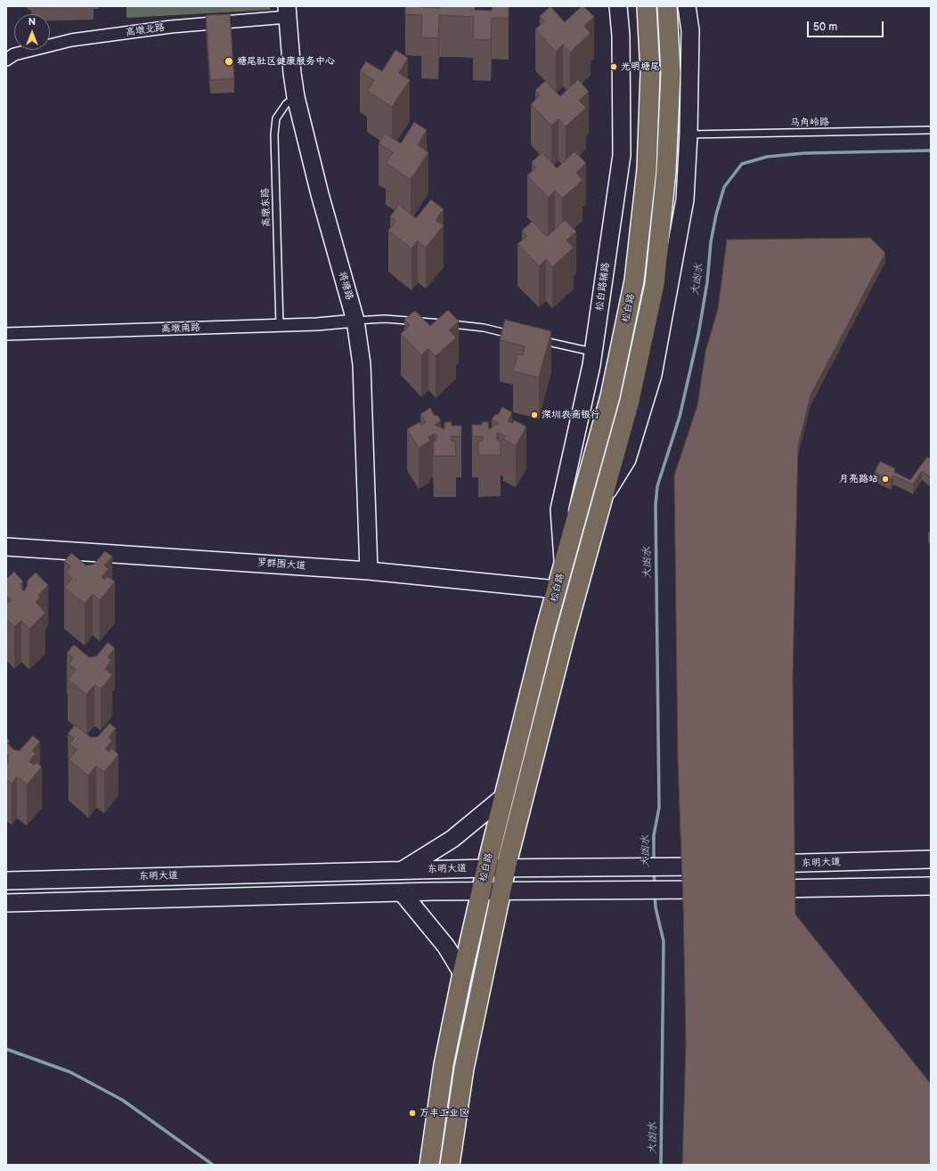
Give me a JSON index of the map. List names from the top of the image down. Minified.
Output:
{"streets":{"main road":["将塘路","松白路辅路","松白路","罗群围大道","东明大道"],"street":["高墩北路","高墩南路"],"lane":["马角岭路","高墩东路"]},"crossings":[["高墩北路","将塘路"],["高墩东路","将塘路"],["高墩东路","高墩南路"],["将塘路","高墩南路"],["将塘路","罗群围大道"],["松白路辅路","松白路"],["松白路","罗群围大道"],["松白路","东明大道"]],"water":["大凼水"],"places":["塘尾社区健康服务中心","光明塘尾","深圳农商银行","月亮路站","万丰工业区"],"scale_bar":"50 m","north":"top"}
